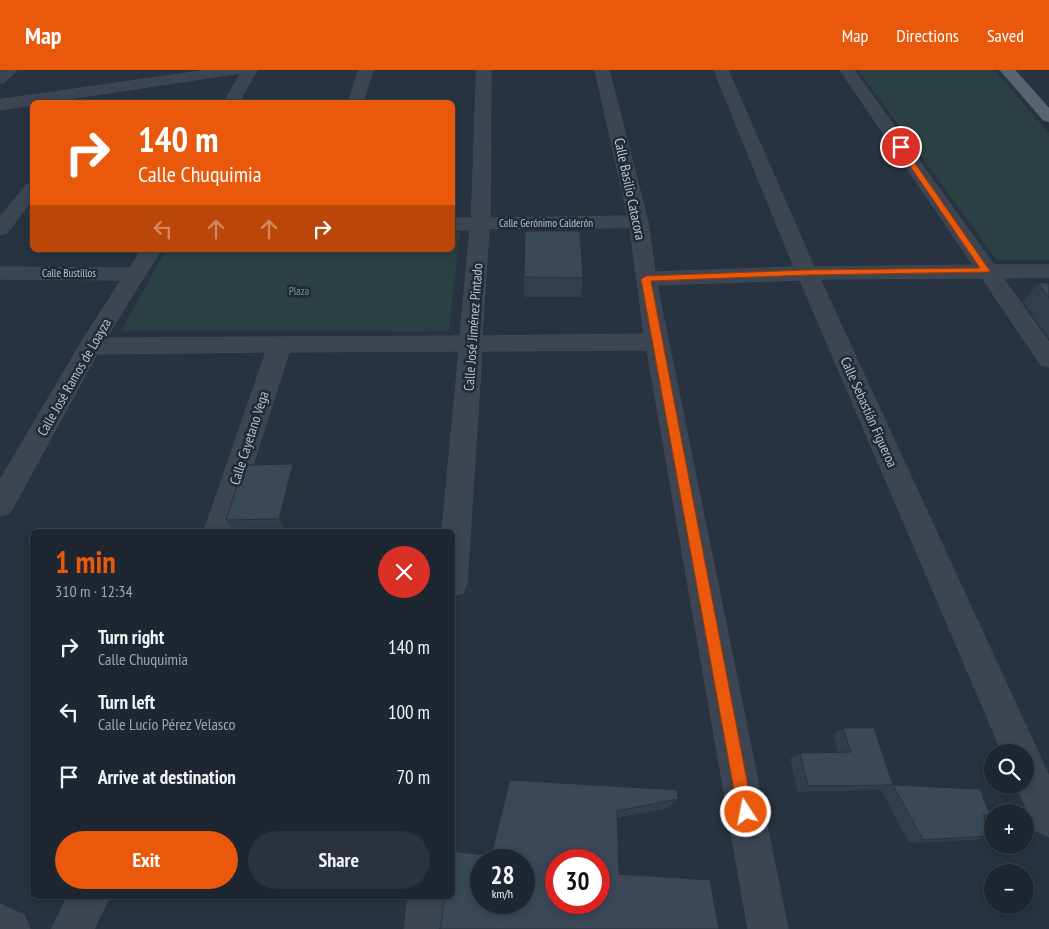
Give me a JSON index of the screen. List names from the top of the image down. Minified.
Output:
{"streets":{"street":["Calle Basilio Catacora","Calle Gerónimo Calderón","Calle Bustillos","Calle José Jiménez Pintado","Calle José Ramos de Loayza","Calle Sebastián Figueroa","Calle Cayetano Vega"]},"crossings":[["Calle Basilio Catacora","Calle Gerónimo Calderón"],["Calle Gerónimo Calderón","Calle José Jiménez Pintado"],["Calle Bustillos","Calle José Ramos de Loayza"]],"parks":["Plaza"],"page":{"header":"Map","nav":["Map","Directions","Saved"],"turn":["140 m","Calle Chuquimia"],"heading":["1 min","310 m · 12:34"],"list":[{"name":"Turn right","note":"Calle Chuquimia","value":"140 m"},{"name":"Turn left","note":"Calle Lucio Pérez Velasco","value":"100 m"},{"name":"Arrive at destination","value":"70 m"}],"map_buttons":["+","−"],"buttons":["Exit","Share"],"speed":"28 km/h","limit":"30"}}
